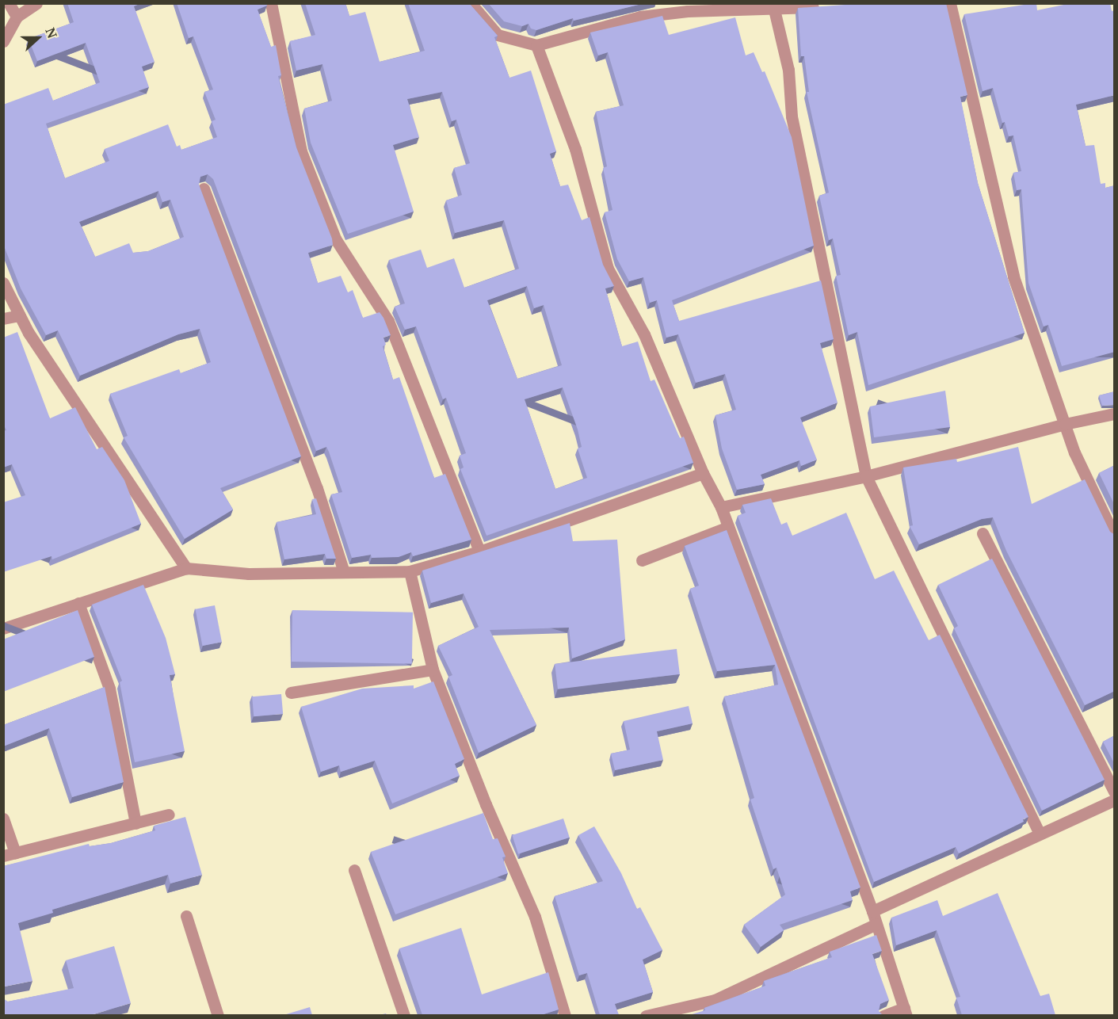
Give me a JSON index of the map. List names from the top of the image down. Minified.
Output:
{"north":"right"}
